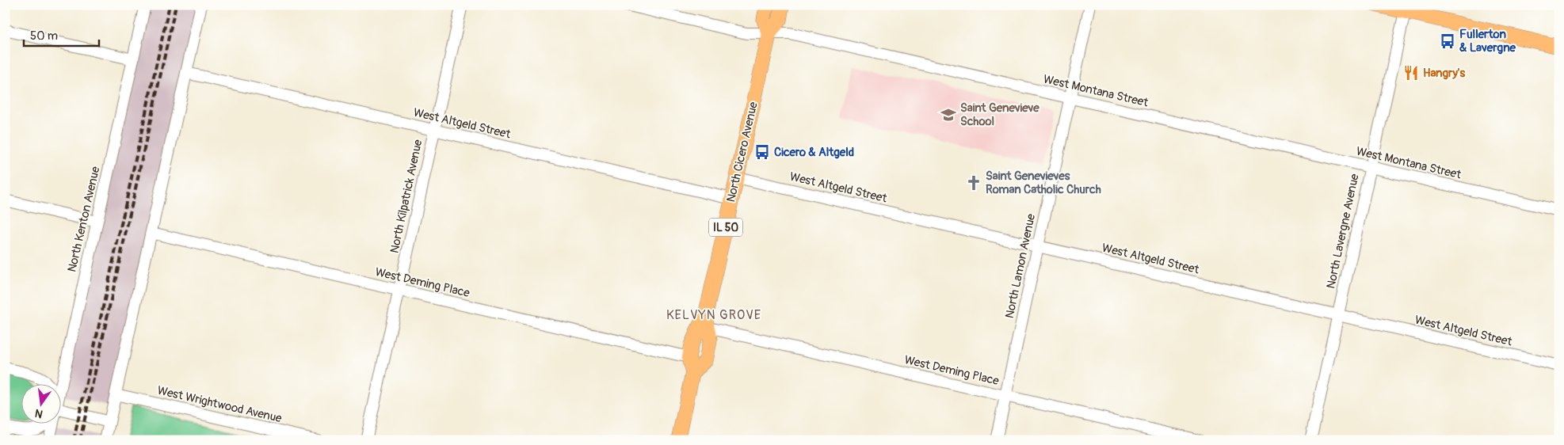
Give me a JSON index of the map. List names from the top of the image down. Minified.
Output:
{"streets":{"main road":["North Cicero Avenue","IL 50"],"street":["West Montana Street","West Altgeld Street","North Kilpatrick Avenue","North Kenton Avenue","North Lavergne Avenue","North Lamon Avenue","West Deming Place","West Wrightwood Avenue"]},"crossings":[["West Montana Street","North Cicero Avenue"],["West Montana Street","North Lavergne Avenue"],["West Montana Street","North Lamon Avenue"],["West Altgeld Street","North Cicero Avenue"],["West Altgeld Street","North Kilpatrick Avenue"],["West Altgeld Street","North Lavergne Avenue"],["West Altgeld Street","North Lamon Avenue"],["North Cicero Avenue","West Deming Place"],["North Kilpatrick Avenue","West Deming Place"],["North Lamon Avenue","West Deming Place"]],"districts":["KELVYN GROVE"],"places":{"bus stop":["Fullerton & Lavergne","Cicero & Altgeld"],"restaurant":["Hangry's"],"school or university":["Saint Genevieve School"],"church":["Saint Genevieves Roman Catholic Church"]},"scale_bar":"50 m","north":"bottom"}
